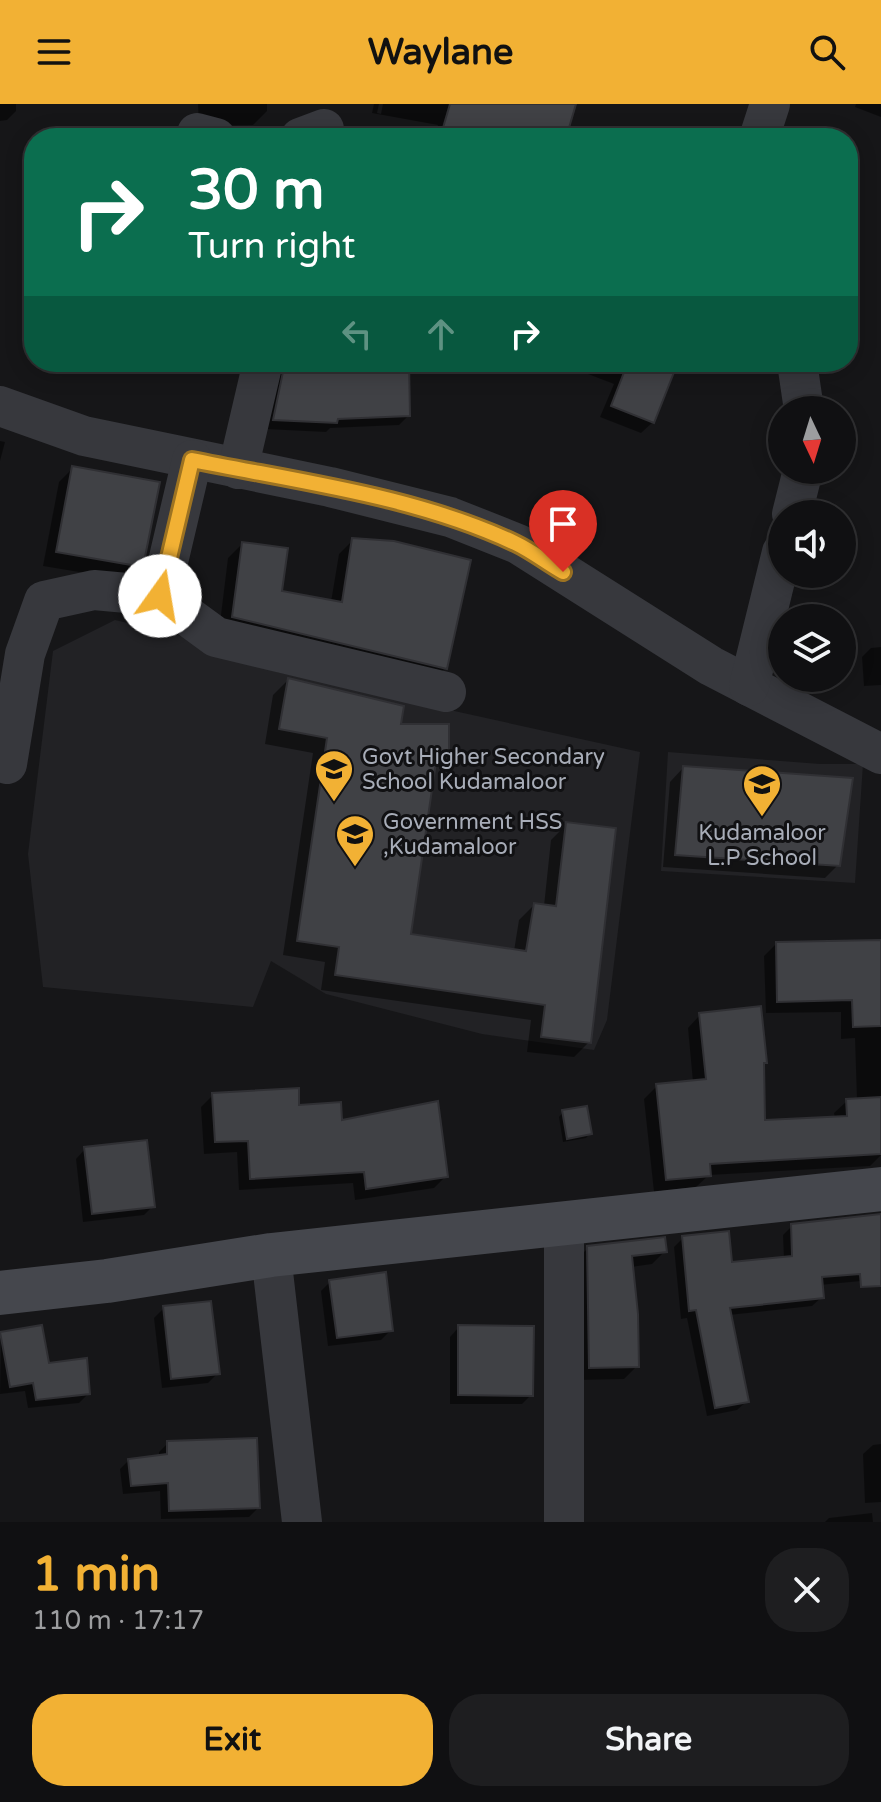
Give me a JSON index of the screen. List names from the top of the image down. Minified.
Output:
{"places":{"school or university":["Govt Higher Secondary School Kudamaloor","Kudamaloor L.P School","Government HSS ,Kudamaloor"]},"north":"bottom","page":{"header":"Waylane","turn":["30 m","Turn right"],"heading":["1 min","110 m · 17:17"],"buttons":["Exit","Share"]}}
